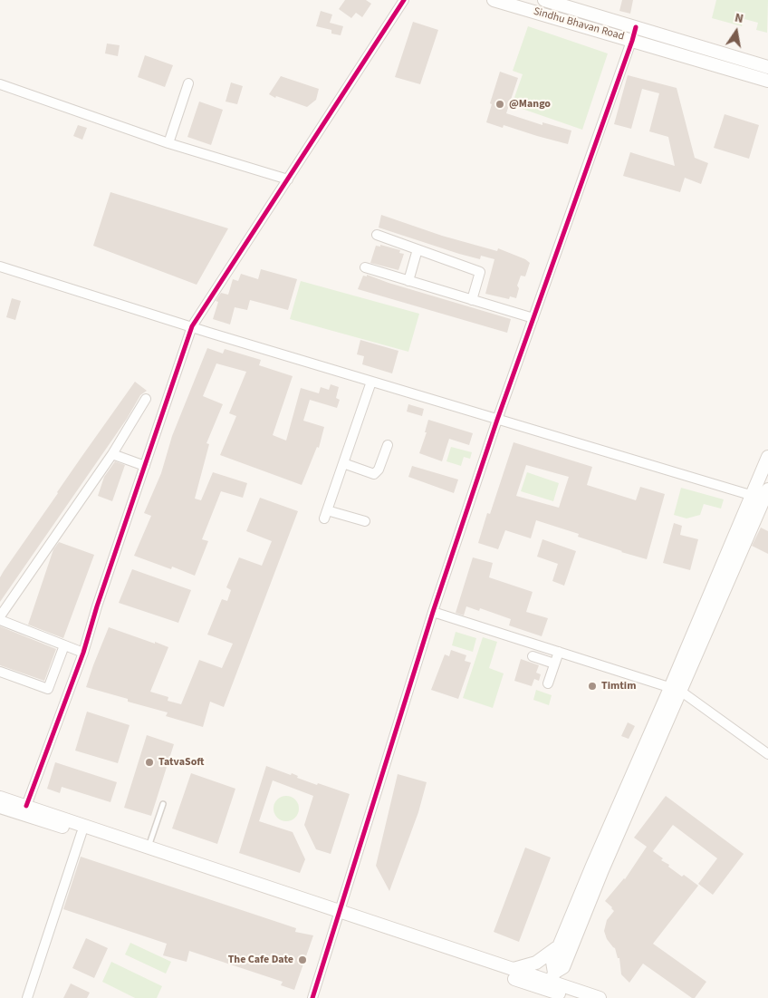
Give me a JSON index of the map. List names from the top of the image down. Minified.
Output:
{"streets":{"main road":["Sindhu Bhavan Road"]},"places":["@Mango","Timtim","TatvaSoft","The Cafe Date"],"north":"top"}
